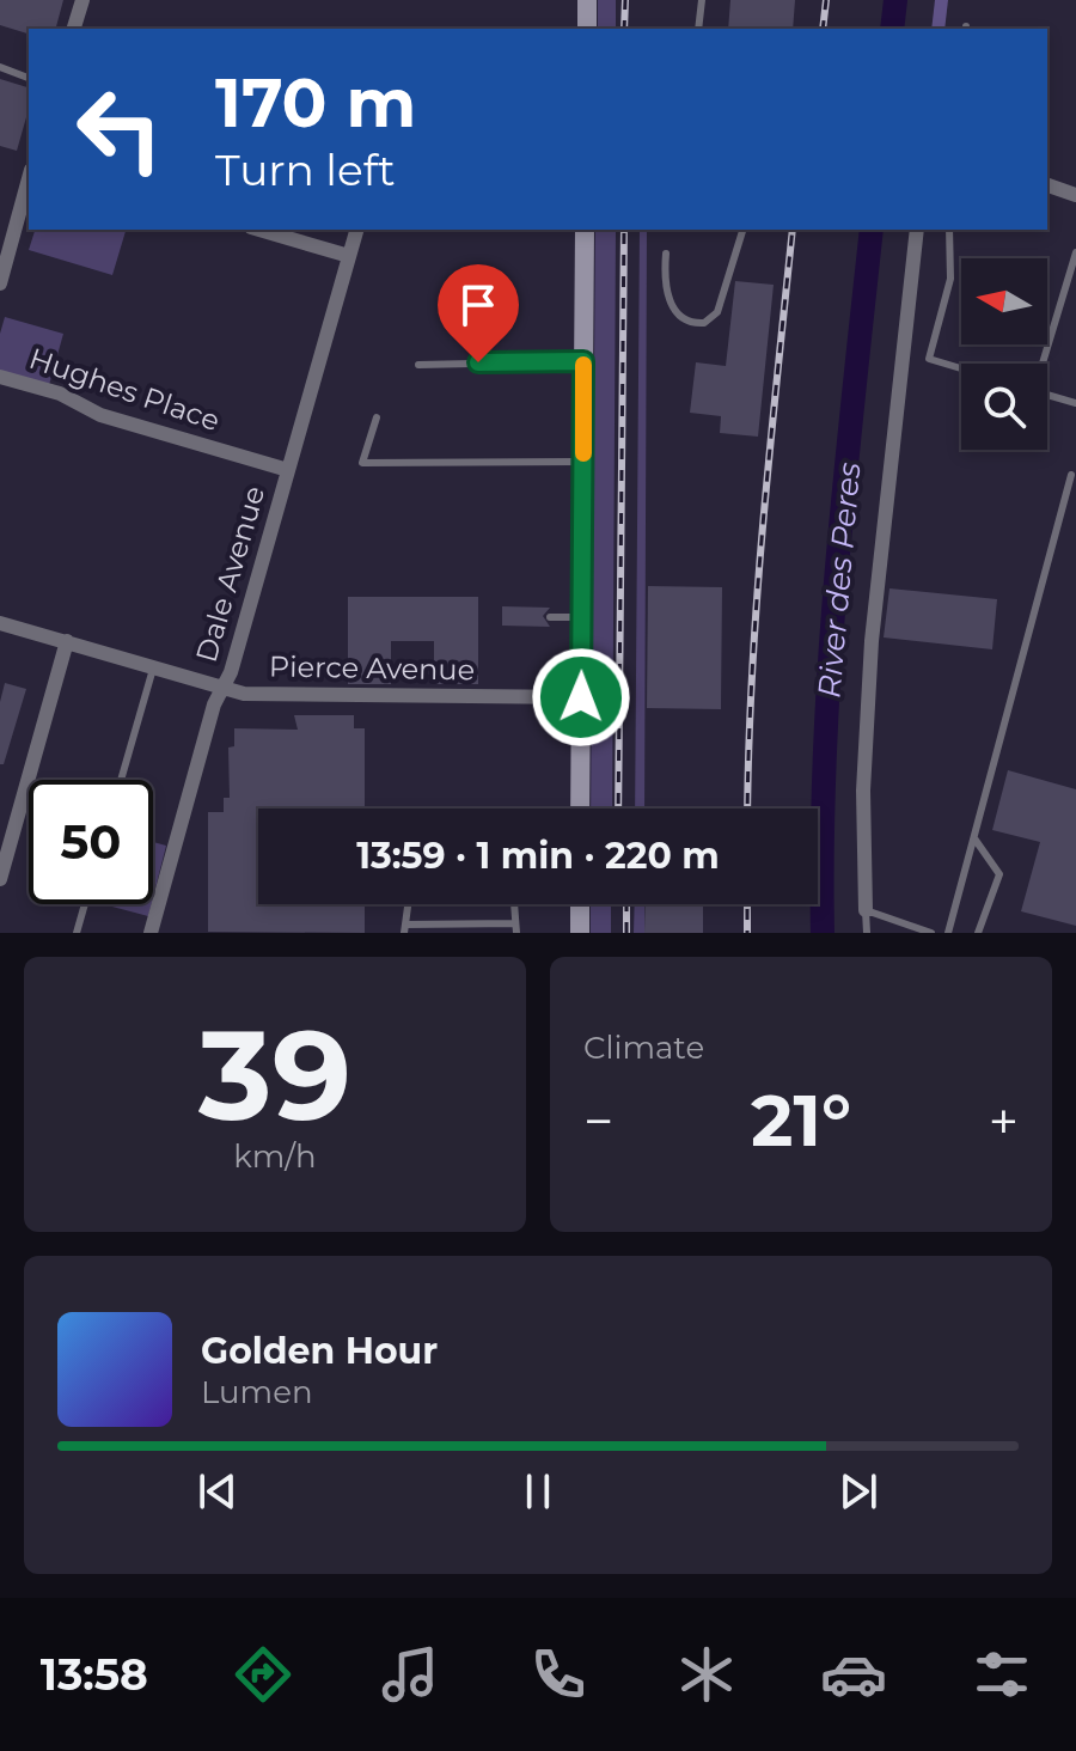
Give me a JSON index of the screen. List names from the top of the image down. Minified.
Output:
{"streets":{"street":["Hughes Place","Dale Avenue","Pierce Avenue"]},"crossings":[["Hughes Place","Dale Avenue"],["Dale Avenue","Pierce Avenue"]],"water":["River des Peres"],"north":"left","page":{"turn":["170 m","Turn left"],"limit":"50","trip":"13:59 · 1 min · 220 m","tile":[["39","km/h"],"Climate"],"heat":["−","21°","+"],"song":["Golden Hour","Lumen"],"tabs":"13:58"}}
